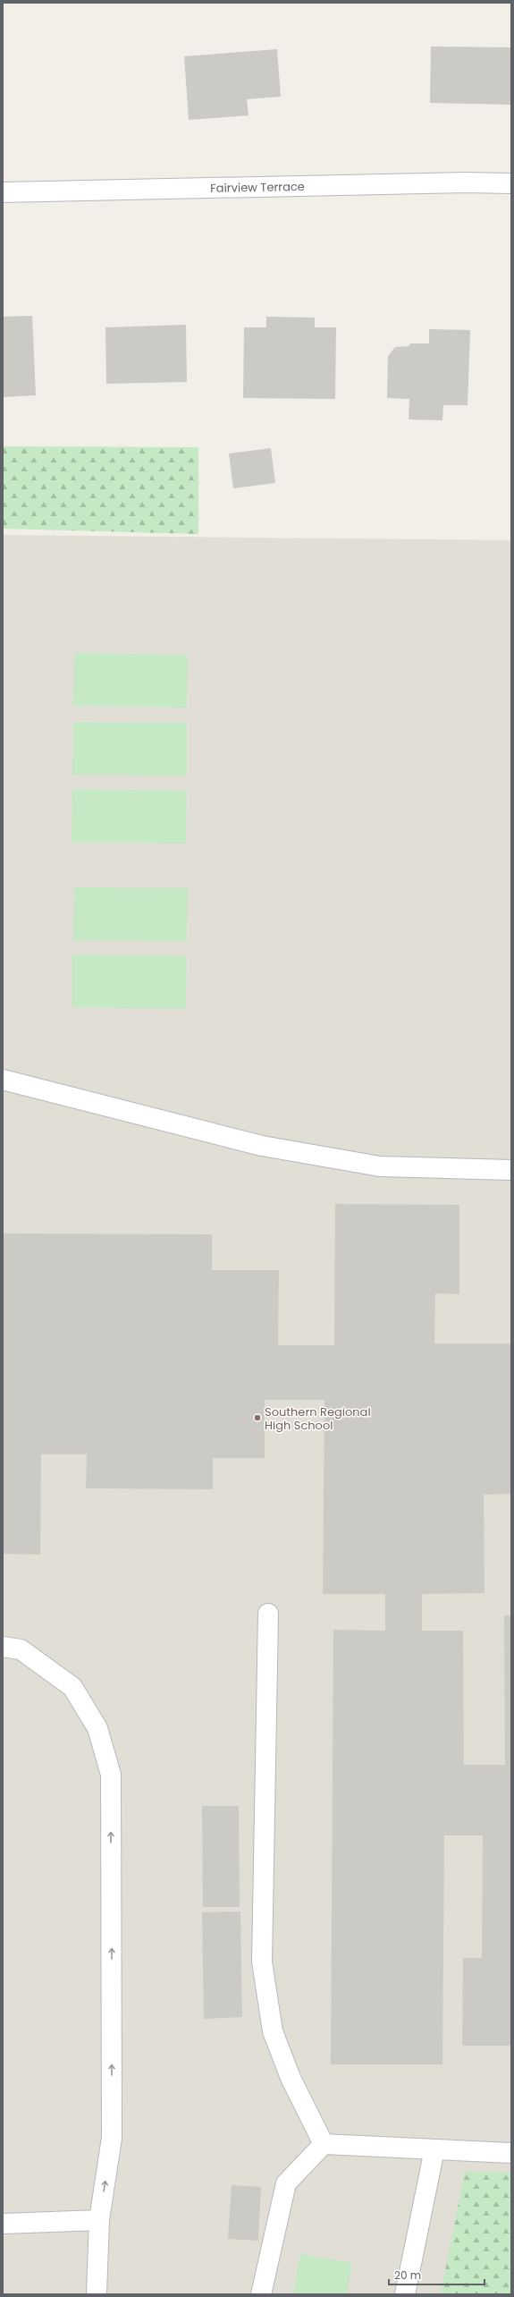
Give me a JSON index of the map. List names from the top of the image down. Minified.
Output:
{"streets":{"street":["Fairview Terrace"]},"places":["Southern Regional High School"],"scale_bar":"20 m"}
